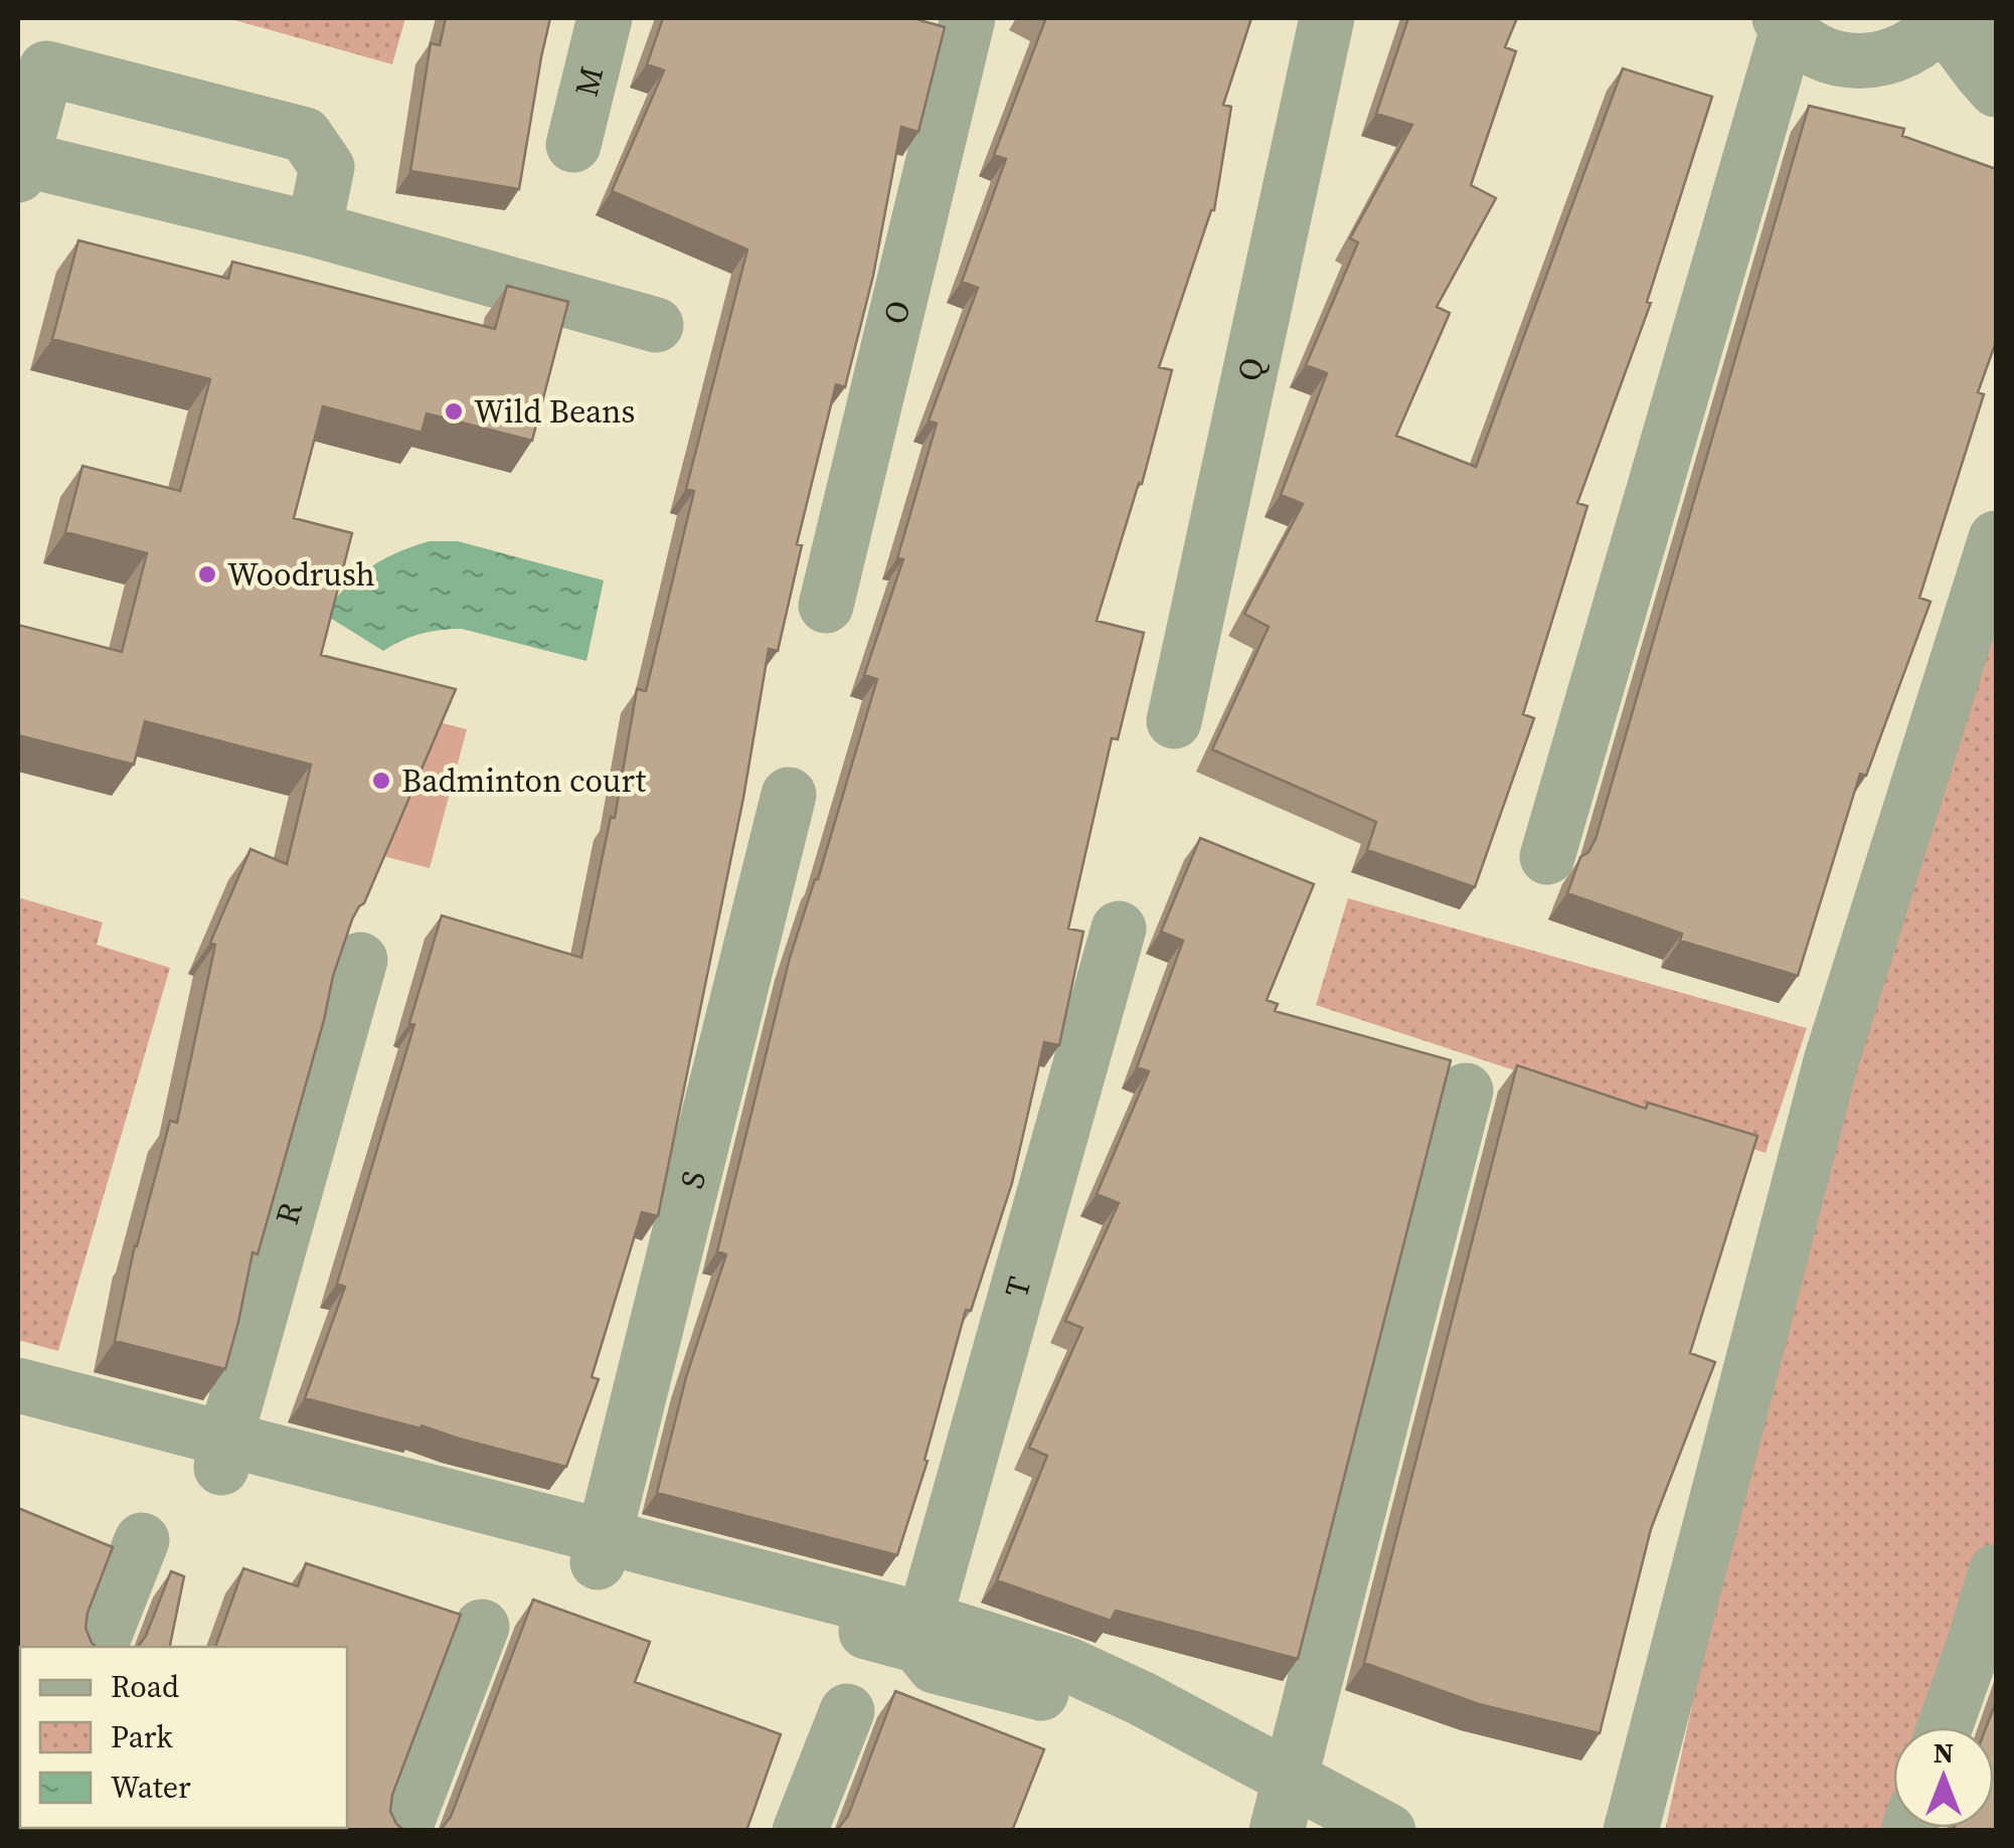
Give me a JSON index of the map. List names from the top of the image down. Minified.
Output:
{"streets":{"street":["M","O","Q","S","R","T"]},"places":["Wild Beans","Woodrush","Badminton court"],"legend":["Road","Park","Water"],"north":"top"}
